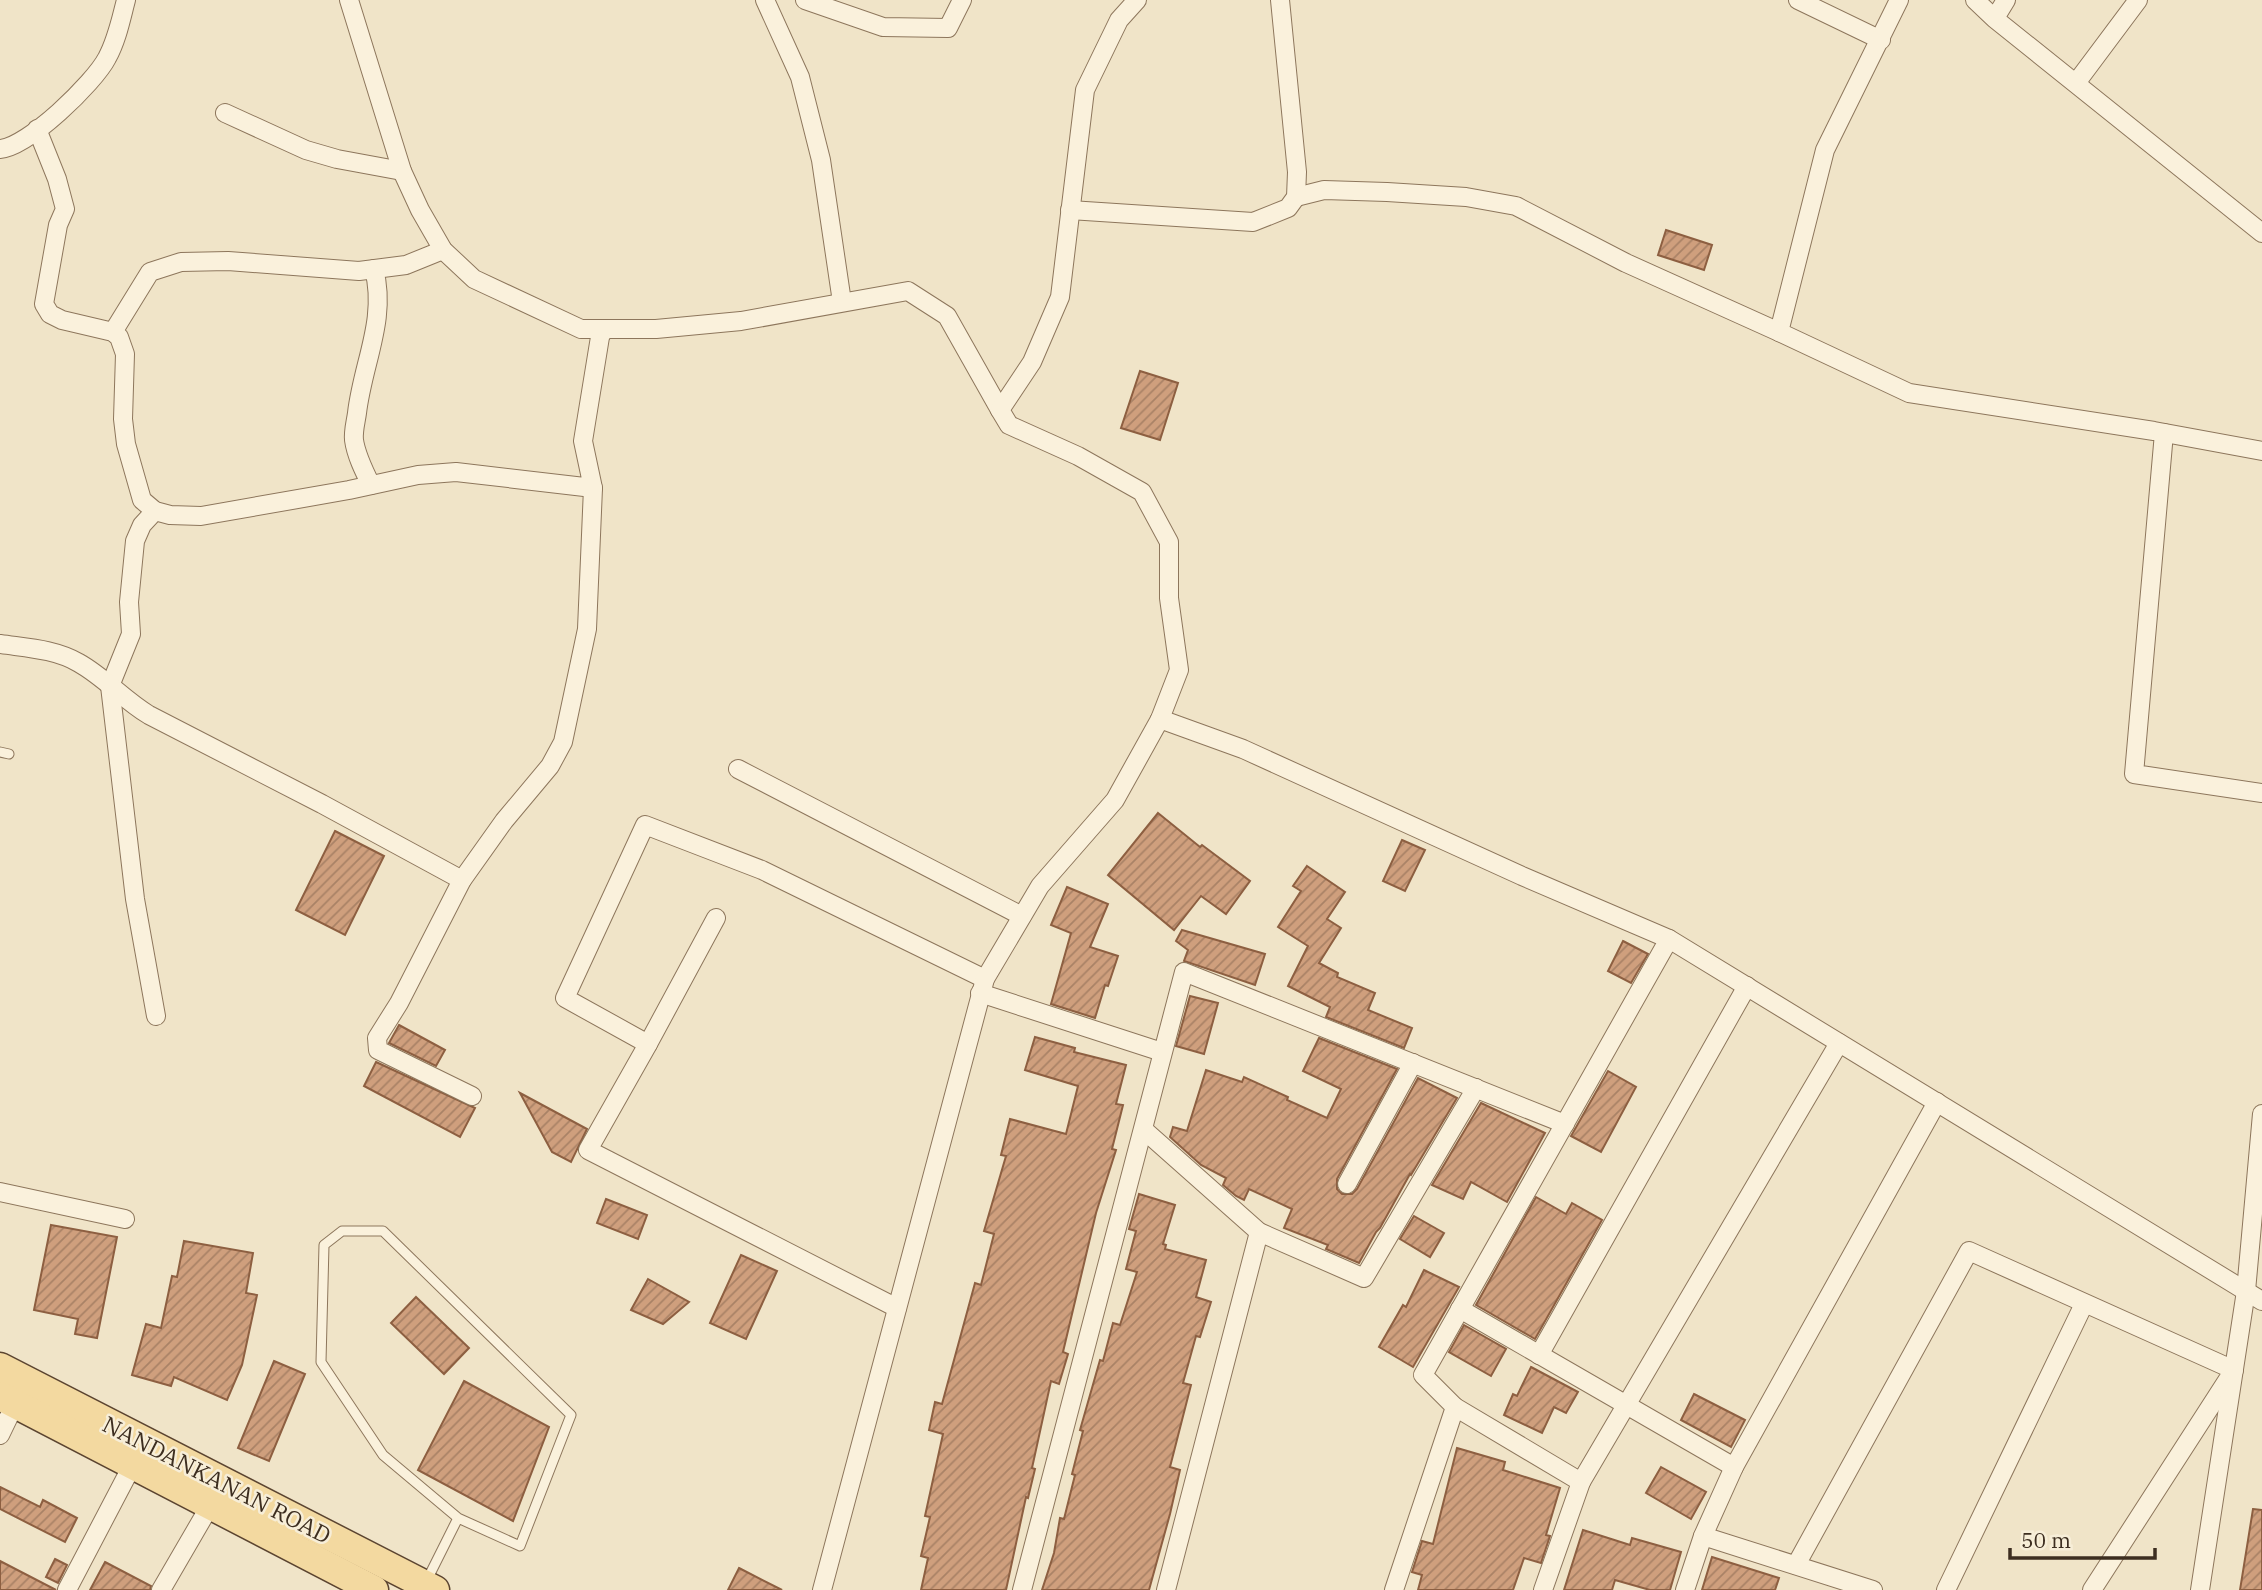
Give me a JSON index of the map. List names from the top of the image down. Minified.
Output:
{"streets":{"main road":["NANDANKANAN ROAD"]},"scale_bar":"50 m"}
